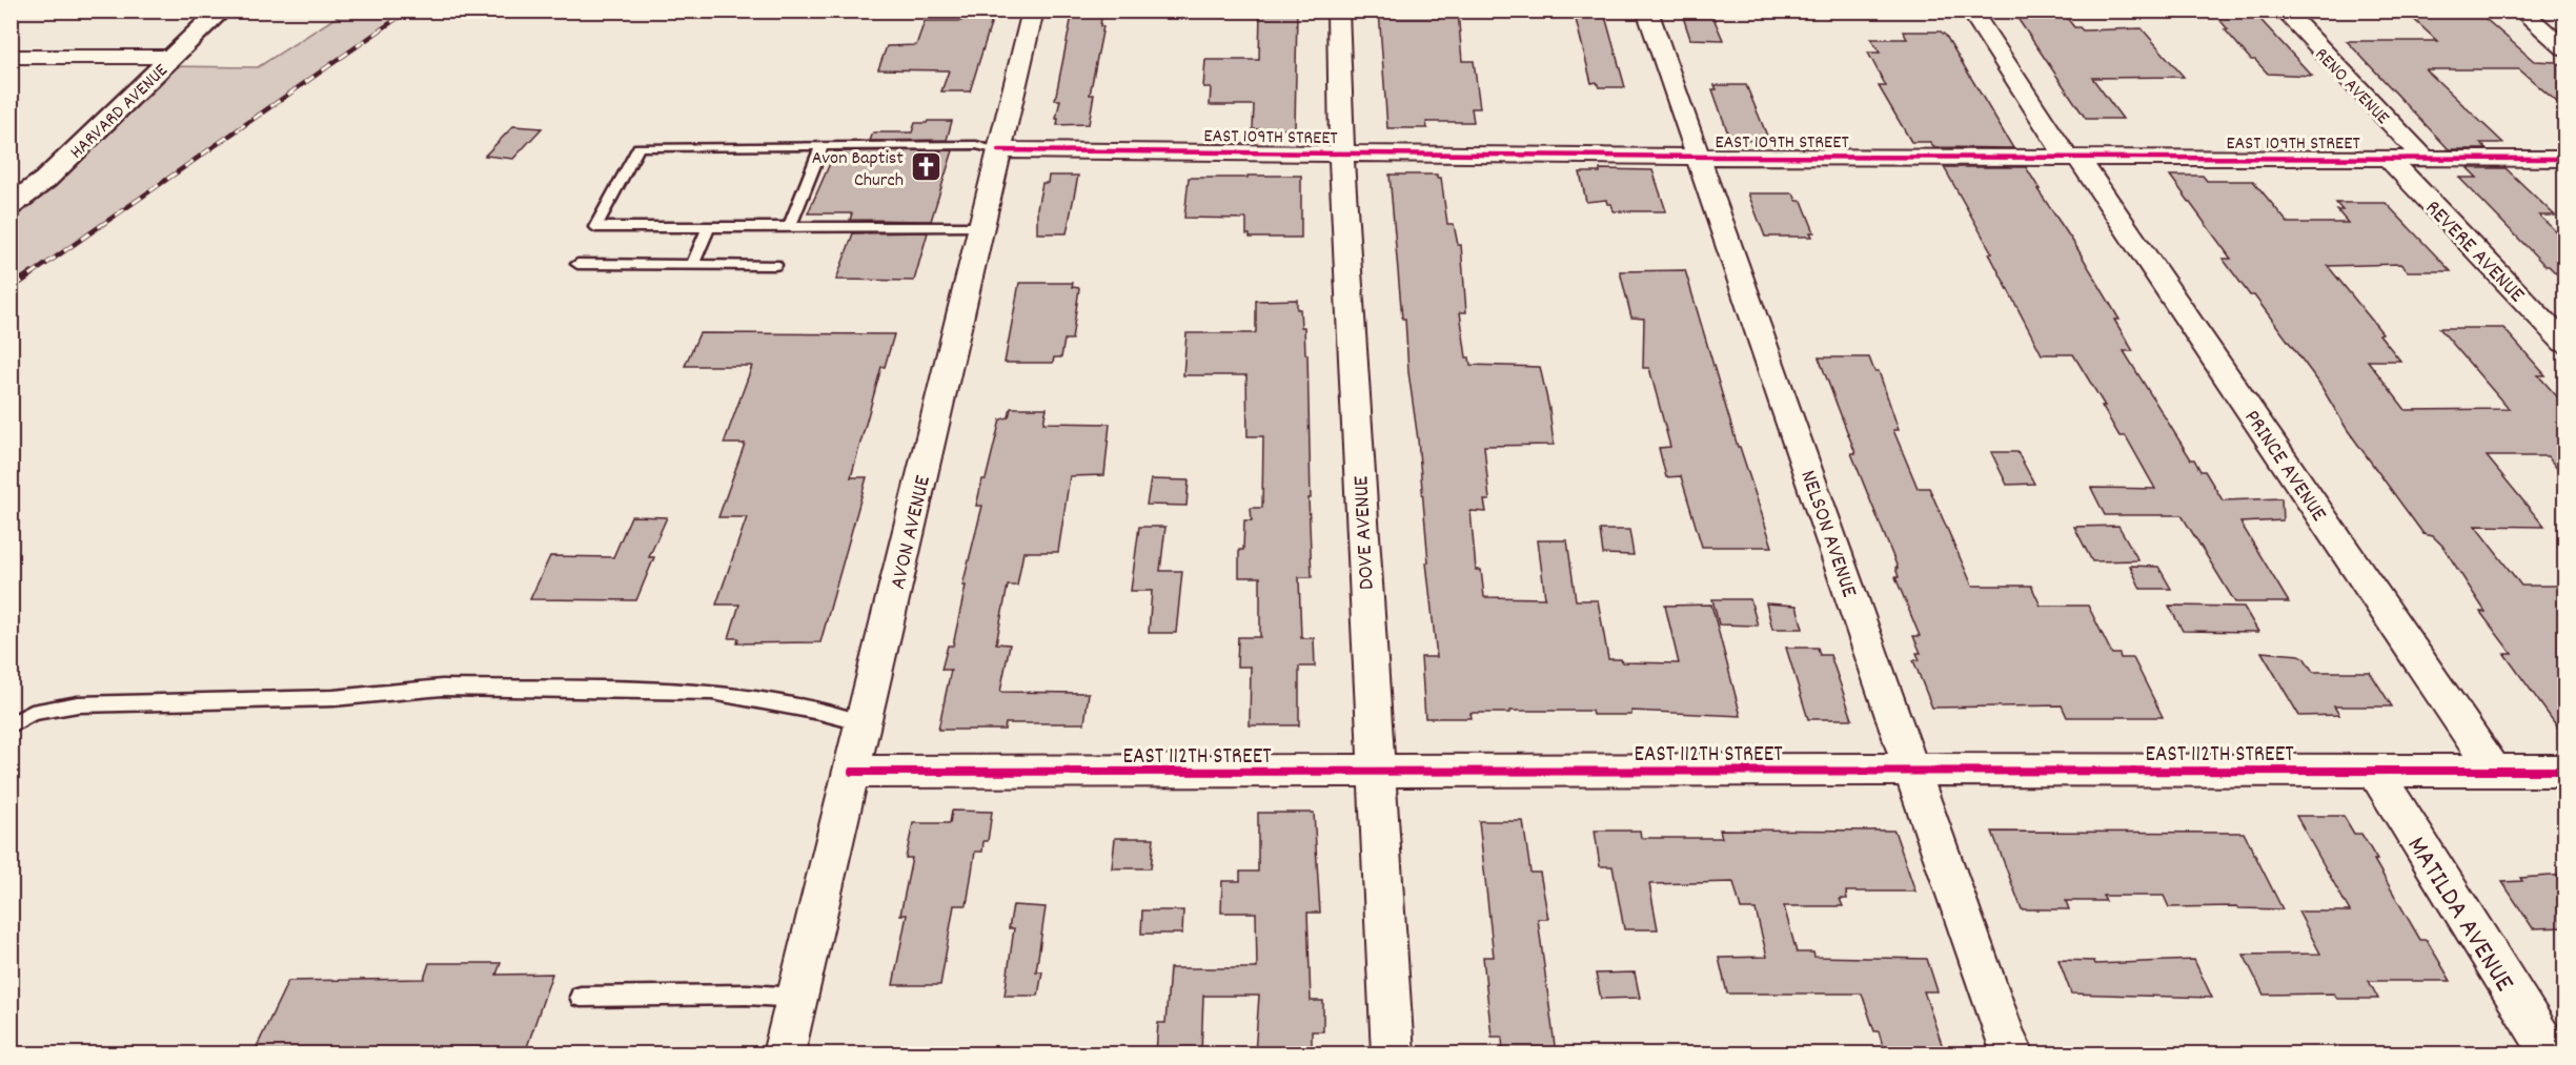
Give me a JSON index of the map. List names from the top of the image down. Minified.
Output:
{"streets":{"main road":["HARVARD AVENUE"],"street":["RENO AVENUE","EAST 109TH STREET","REVERE AVENUE","PRINCE AVENUE","AVON AVENUE","DOVE AVENUE","NELSON AVENUE","EAST 112TH STREET","MATILDA AVENUE"]},"crossings":[["RENO AVENUE","EAST 109TH STREET"],["EAST 109TH STREET","REVERE AVENUE"],["EAST 109TH STREET","PRINCE AVENUE"],["EAST 109TH STREET","AVON AVENUE"],["EAST 109TH STREET","DOVE AVENUE"],["EAST 109TH STREET","NELSON AVENUE"],["PRINCE AVENUE","EAST 112TH STREET"],["AVON AVENUE","EAST 112TH STREET"],["DOVE AVENUE","EAST 112TH STREET"],["NELSON AVENUE","EAST 112TH STREET"],["EAST 112TH STREET","MATILDA AVENUE"]],"places":{"church":["Avon Baptist Church"]}}
